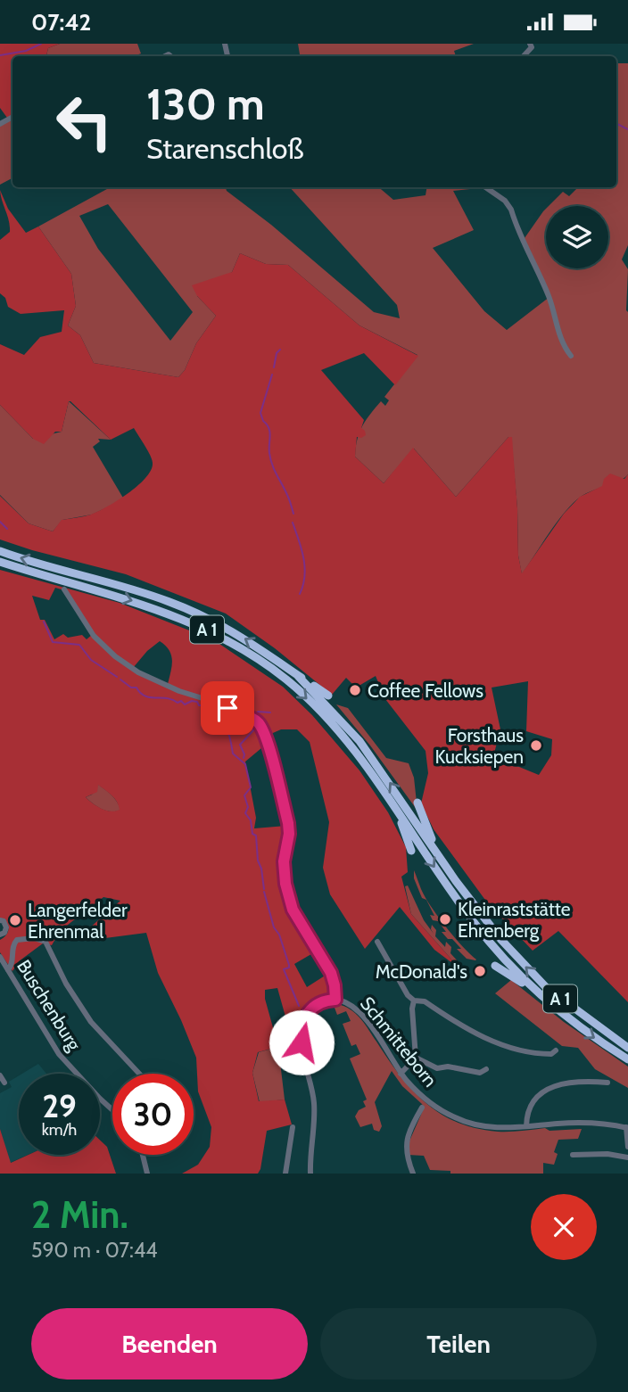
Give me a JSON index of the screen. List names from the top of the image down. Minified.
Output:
{"streets":{"highway":["A 1"],"street":["Buschenburg","Schmitteborn"]},"places":["Coffee Fellows","Forsthaus Kucksiepen","Kleinraststätte Ehrenberg","Langerfelder Ehrenmal","McDonald's"],"page":{"status":"07:42","turn":["130 m","Starenschloß"],"speed":"29 km/h","limit":"30","heading":["2 Min.","590 m · 07:44"],"buttons":["Beenden","Teilen"]}}
